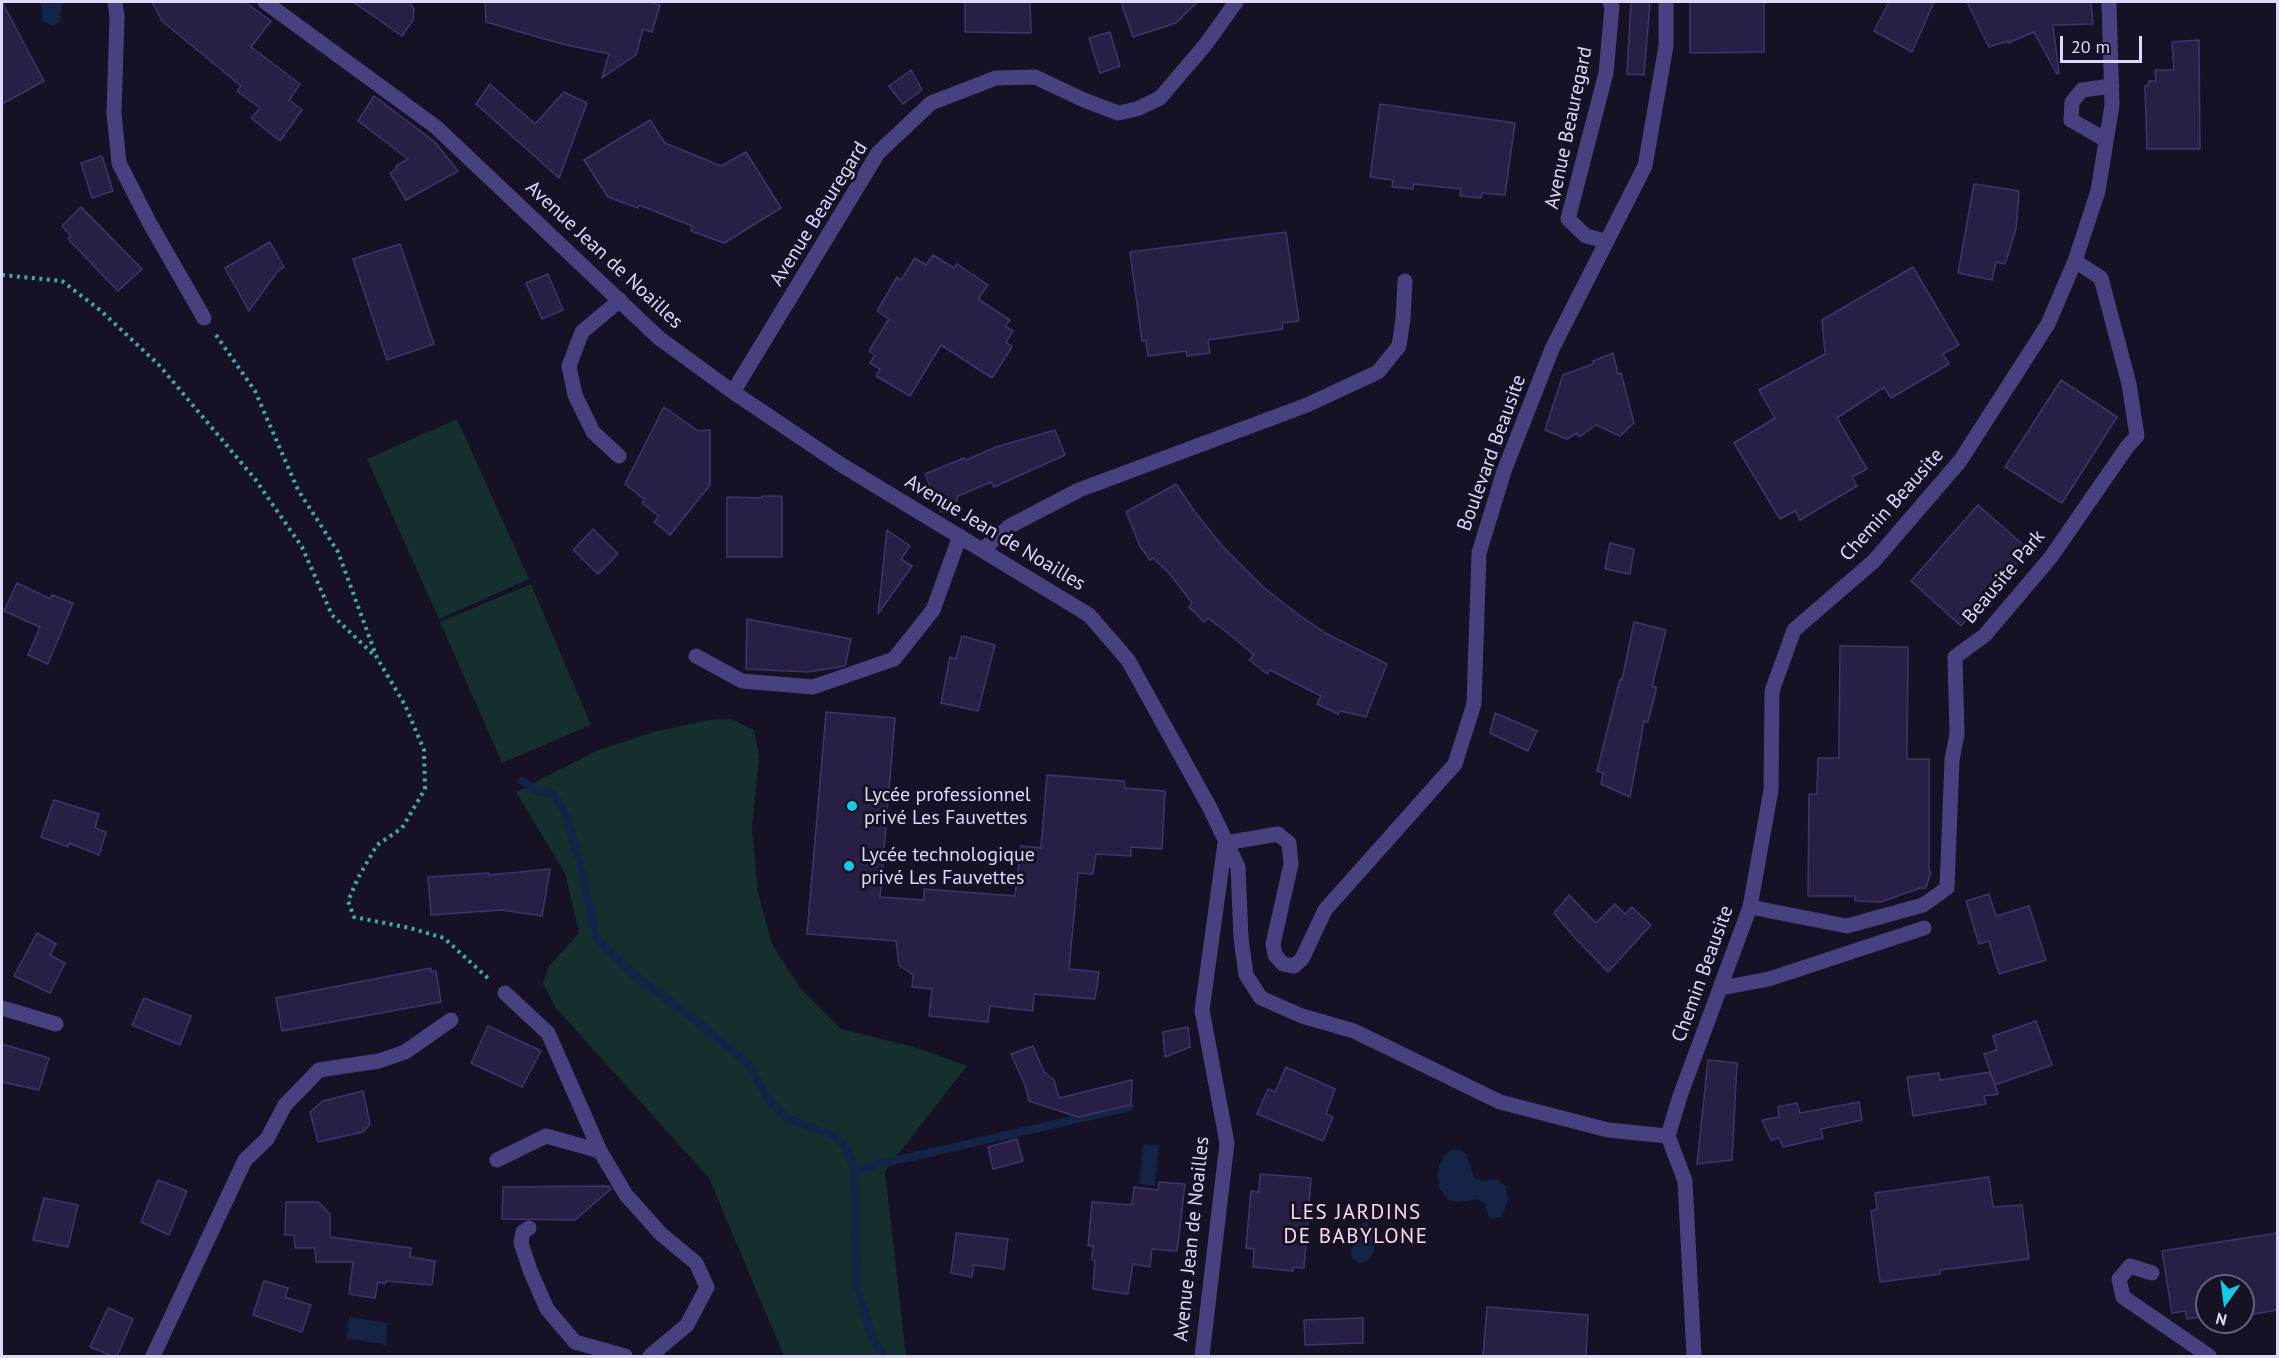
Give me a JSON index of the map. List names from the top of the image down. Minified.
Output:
{"streets":{"street":["Avenue Beauregard","Avenue Jean de Noailles","Boulevard Beausite","Chemin Beausite","Beausite Park"]},"crossings":[["Avenue Beauregard","Avenue Jean de Noailles"],["Avenue Beauregard","Boulevard Beausite"],["Avenue Jean de Noailles","Boulevard Beausite"],["Chemin Beausite","Beausite Park"]],"districts":["LES JARDINS DE BABYLONE"],"places":["Lycée professionnel privé Les Fauvettes","Lycée technologique privé Les Fauvettes"],"scale_bar":"20 m","north":"bottom"}
